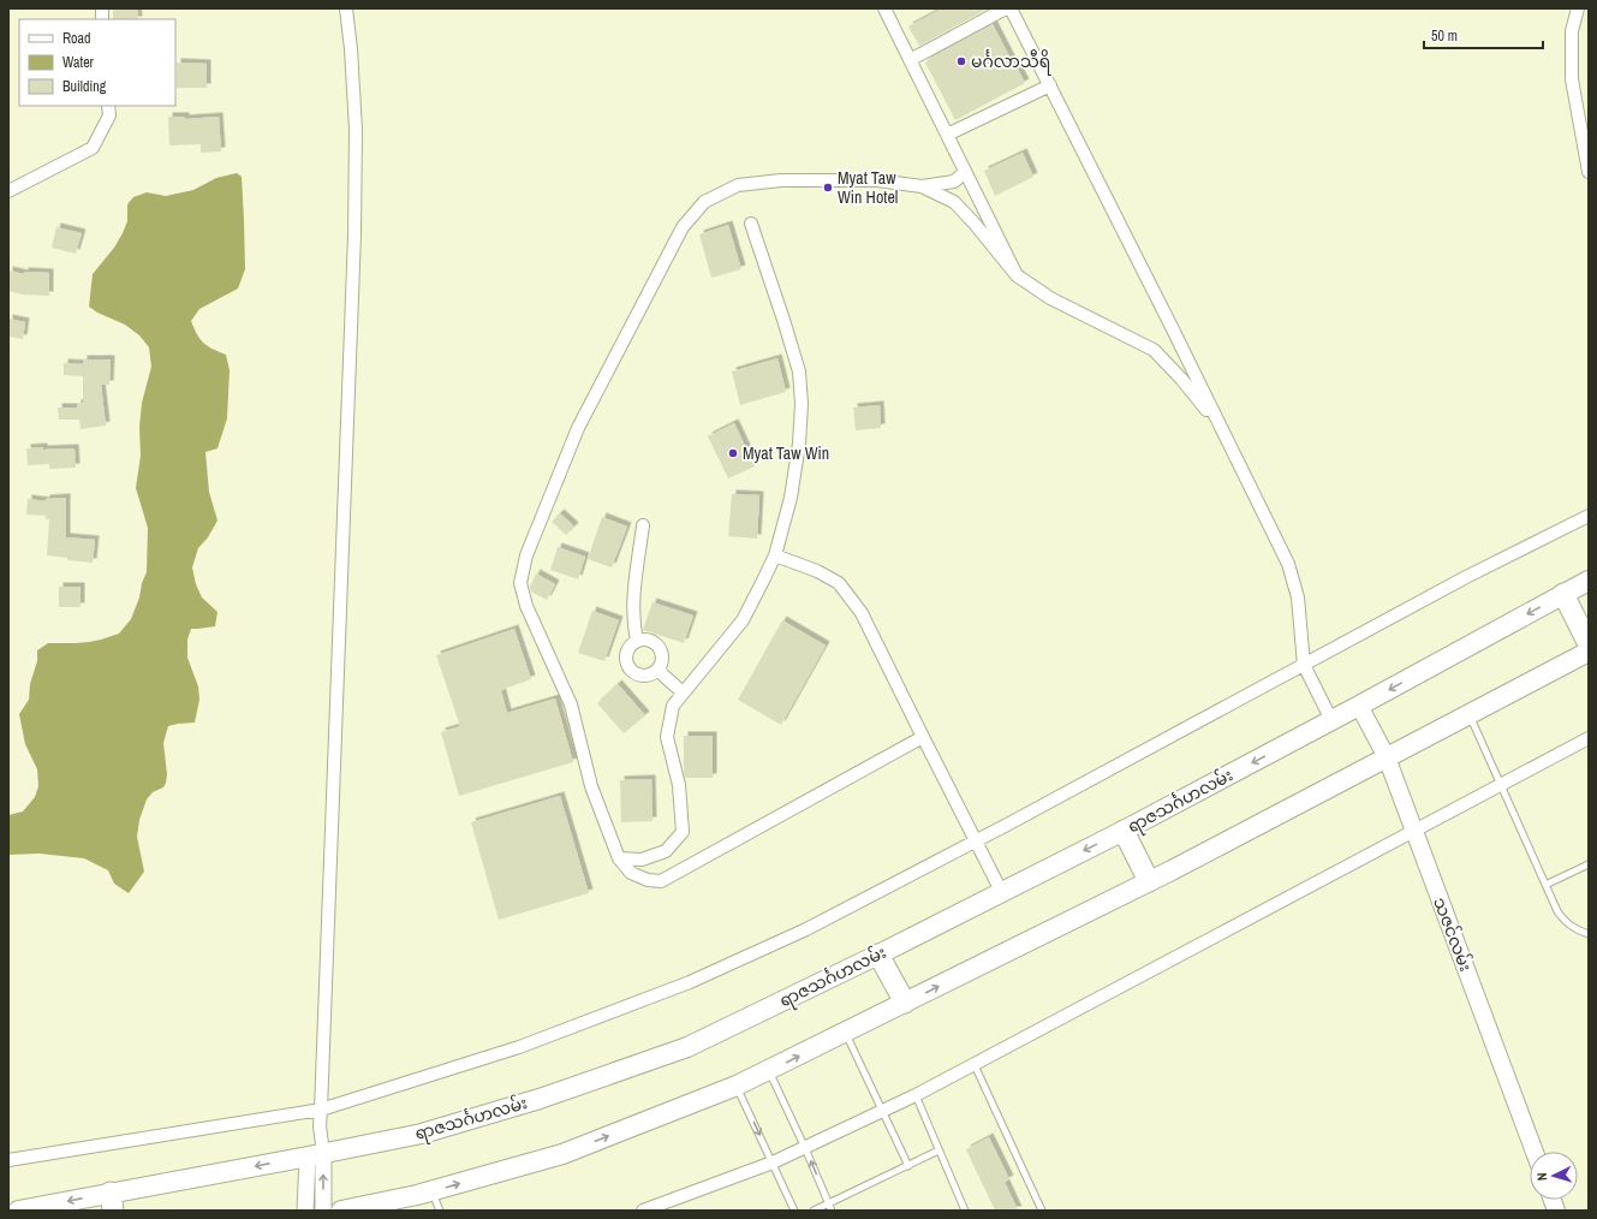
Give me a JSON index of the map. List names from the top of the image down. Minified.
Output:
{"streets":{"main road":["ရာဇသင်္ဂဟလမ်း","သဇင်လမ်း"]},"crossings":[["ရာဇသင်္ဂဟလမ်း","သဇင်လမ်း"]],"places":["မင်္ဂလာသီရိ","Myat Taw Win Hotel","Myat Taw Win"],"legend":["Road","Water","Building"],"scale_bar":"50 m","north":"left"}
